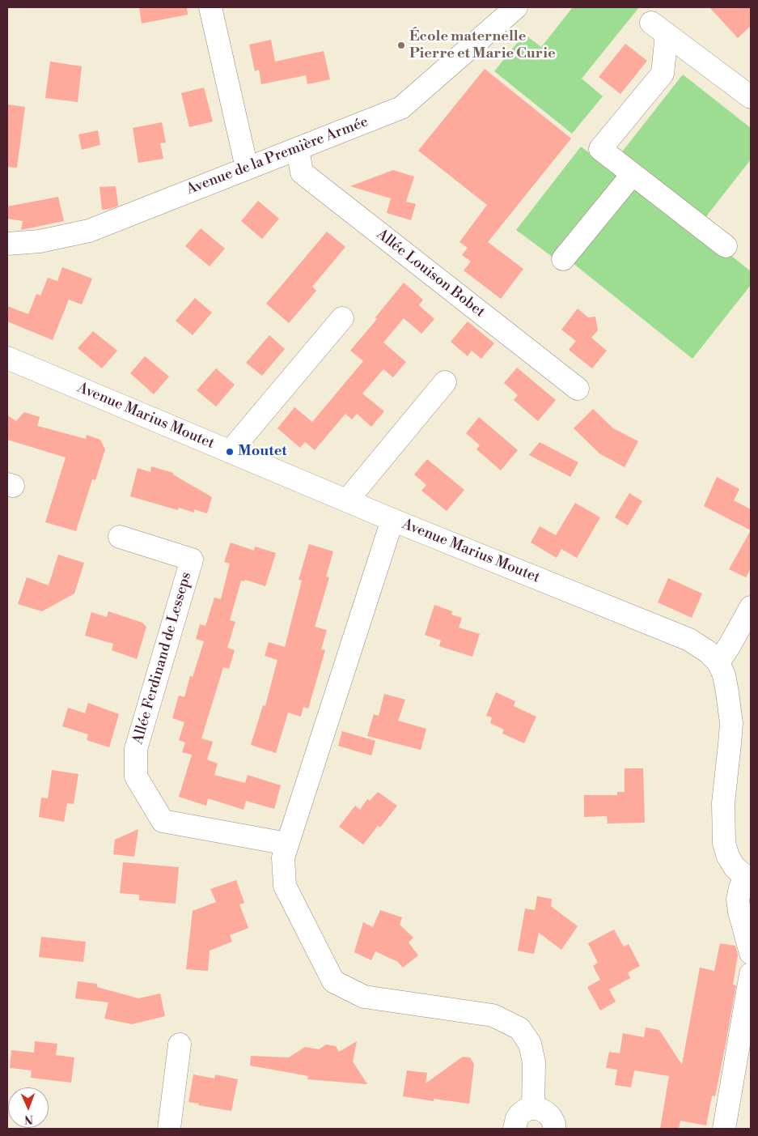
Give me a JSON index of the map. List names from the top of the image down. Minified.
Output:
{"streets":{"street":["Avenue de la Première Armée","Allée Louison Bobet","Avenue Marius Moutet","Allée Ferdinand de Lesseps"]},"crossings":[["Avenue de la Première Armée","Allée Louison Bobet"]],"places":["École maternelle Pierre et Marie Curie","Moutet"],"north":"bottom"}
